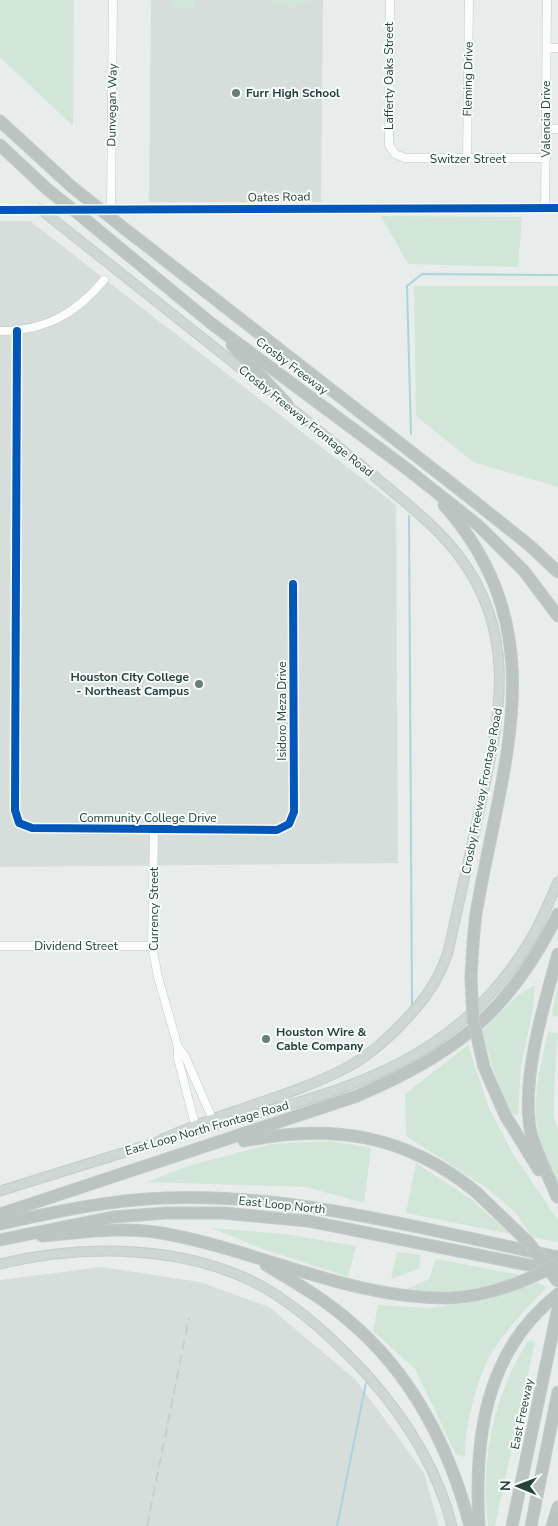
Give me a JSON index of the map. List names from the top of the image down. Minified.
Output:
{"streets":{"highway":["Crosby Freeway","East Loop North","East Freeway"],"main road":["Crosby Freeway Frontage Road","East Loop North Frontage Road"],"street":["Lafferty Oaks Street","Fleming Drive","Dunvegan Way","Valencia Drive","Switzer Street","Oates Road","Isidoro Meza Drive","Community College Drive","Currency Street","Dividend Street"]},"crossings":[["Lafferty Oaks Street","Switzer Street"],["Fleming Drive","Switzer Street"],["Dunvegan Way","Oates Road"],["Valencia Drive","Switzer Street"],["Valencia Drive","Oates Road"],["Oates Road","Crosby Freeway Frontage Road"],["Crosby Freeway Frontage Road","Currency Street"],["Crosby Freeway Frontage Road","East Loop North Frontage Road"],["Isidoro Meza Drive","Community College Drive"],["Community College Drive","Currency Street"],["Currency Street","Dividend Street"]],"places":["Furr High School","Houston City College - Northeast Campus","Houston Wire & Cable Company"],"north":"left"}
